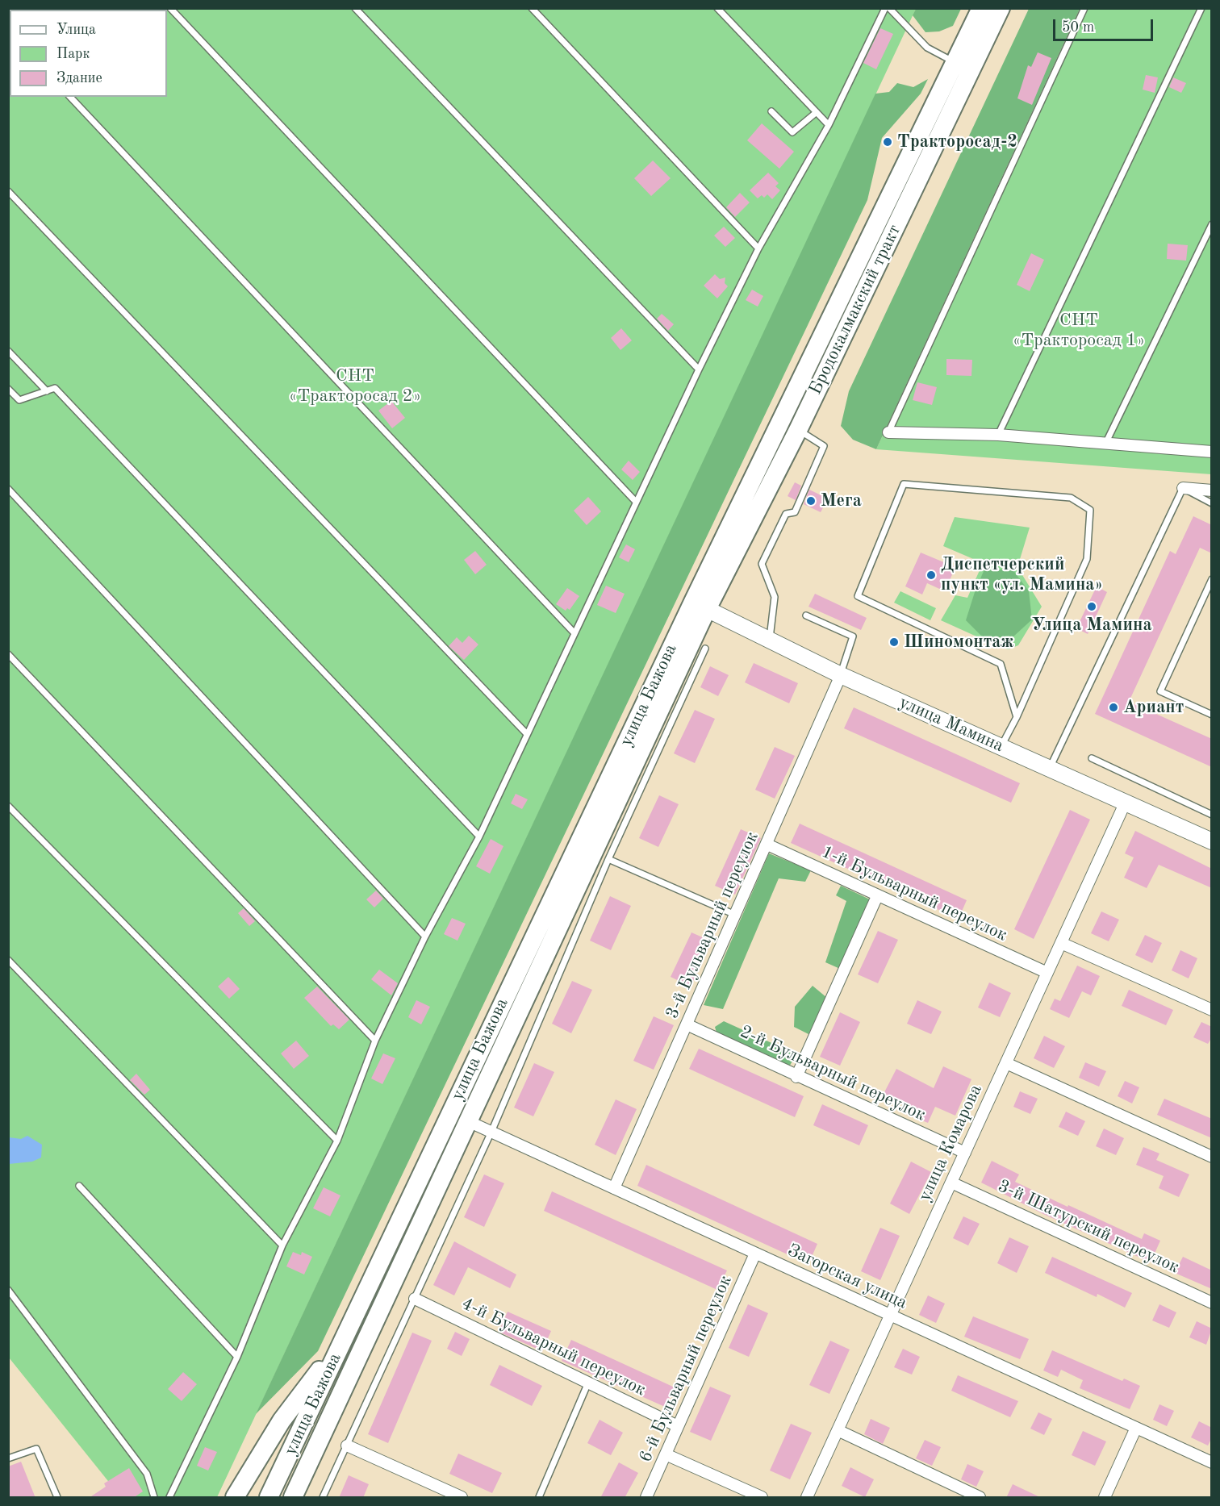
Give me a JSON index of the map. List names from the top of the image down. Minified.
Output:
{"streets":{"main road":["Бродокалмакский тракт","улица Бажова","улица Мамина"],"street":["1-й Бульварный переулок","3-й Бульварный переулок","2-й Бульварный переулок","улица Комарова","3-й Шатурский переулок","Загорская улица","4-й Бульварный переулок","6-й Бульварный переулок"]},"crossings":[["Бродокалмакский тракт","улица Бажова"],["Бродокалмакский тракт","улица Мамина"],["улица Бажова","улица Мамина"],["улица Бажова","Загорская улица"],["улица Мамина","3-й Бульварный переулок"],["улица Мамина","улица Комарова"],["1-й Бульварный переулок","3-й Бульварный переулок"],["1-й Бульварный переулок","улица Комарова"],["3-й Бульварный переулок","2-й Бульварный переулок"],["3-й Бульварный переулок","Загорская улица"],["2-й Бульварный переулок","улица Комарова"],["улица Комарова","3-й Шатурский переулок"],["улица Комарова","Загорская улица"],["Загорская улица","6-й Бульварный переулок"],["4-й Бульварный переулок","6-й Бульварный переулок"]],"parks":["СНТ «Тракторосад 1»","СНТ «Тракторосад 2»"],"places":["Тракторосад-2","Мега","Диспетчерский пункт «ул. Мамина»","Улица Мамина","Шиномонтаж","Ариант"],"legend":["Улица","Парк","Здание"],"scale_bar":"50 m"}
